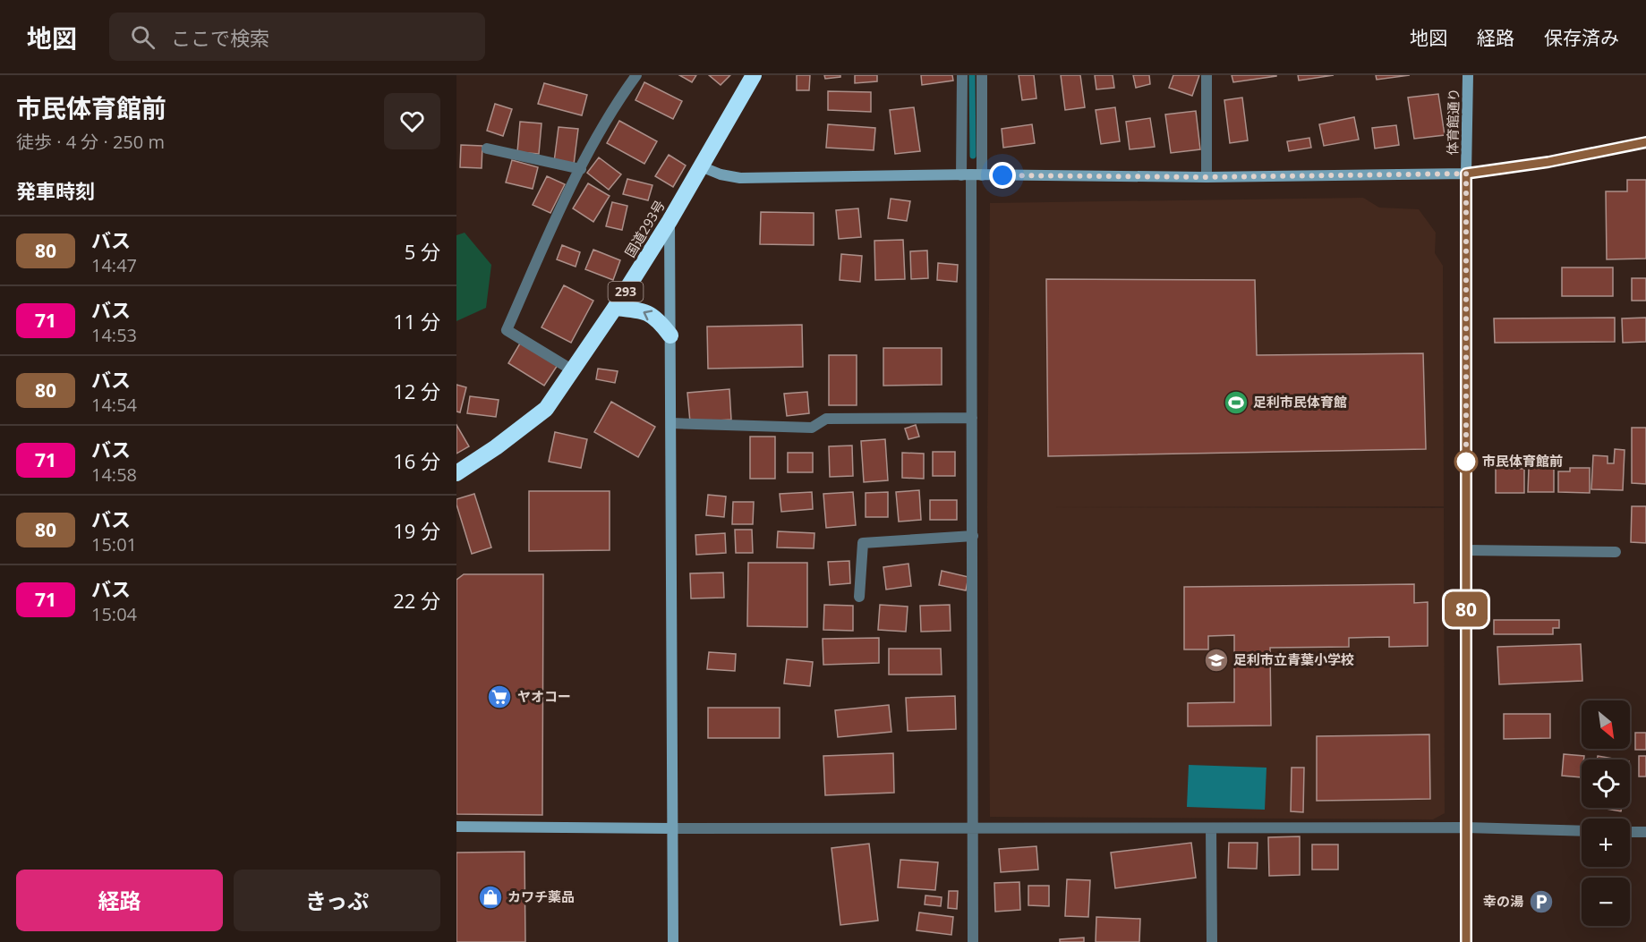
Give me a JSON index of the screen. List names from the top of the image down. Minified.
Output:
{"streets":{"highway":["国道293号","293"],"street":["体育館通り"]},"places":{"sports":["足利市民体育館"],"other":["市民体育館前"],"school or university":["足利市立青葉小学校"],"supermarket":["ヤオコー"],"shop":["カワチ薬品"],"parking":["幸の湯"]},"lines":["bus line 80"],"north":"bottom right","page":{"header":"地図","search":"ここで検索","nav":["地図","経路","保存済み"],"heading":[["市民体育館前","徒歩 · 4 分 · 250 m"],"発車時刻"],"on_map":"80","list":[{"mark":"80","name":"バス","note":"14:47","value":"5 分"},{"mark":"71","name":"バス","note":"14:53","value":"11 分"},{"mark":"80","name":"バス","note":"14:54","value":"12 分"},{"mark":"71","name":"バス","note":"14:58","value":"16 分"},{"mark":"80","name":"バス","note":"15:01","value":"19 分"},{"mark":"71","name":"バス","note":"15:04","value":"22 分"}],"map_buttons":["+","−"],"buttons":["経路","きっぷ"]}}
